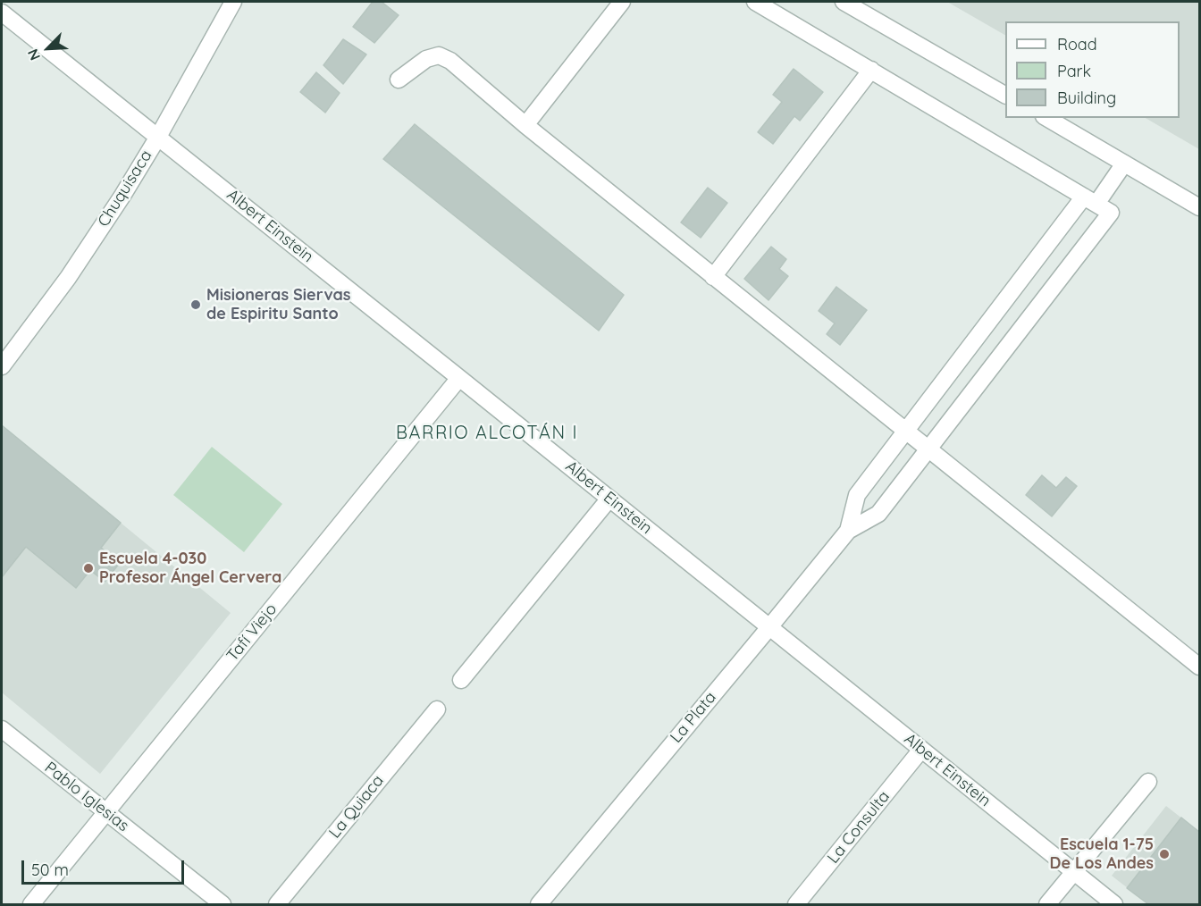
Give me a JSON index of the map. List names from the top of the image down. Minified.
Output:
{"streets":{"street":["Chuquisaca","Albert Einstein","Tafí Viejo","La Plata","Pablo Iglesias","La Quiaca","La Consulta"]},"crossings":[["Chuquisaca","Albert Einstein"],["Albert Einstein","Tafí Viejo"],["Albert Einstein","La Plata"],["Albert Einstein","La Consulta"],["Tafí Viejo","Pablo Iglesias"]],"districts":["BARRIO ALCOTÁN I"],"places":["Misioneras Siervas de Espiritu Santo","Escuela 4-030 Profesor Ángel Cervera","Escuela 1-75 De Los Andes"],"legend":["Road","Park","Building"],"scale_bar":"50 m","north":"bottom left"}
